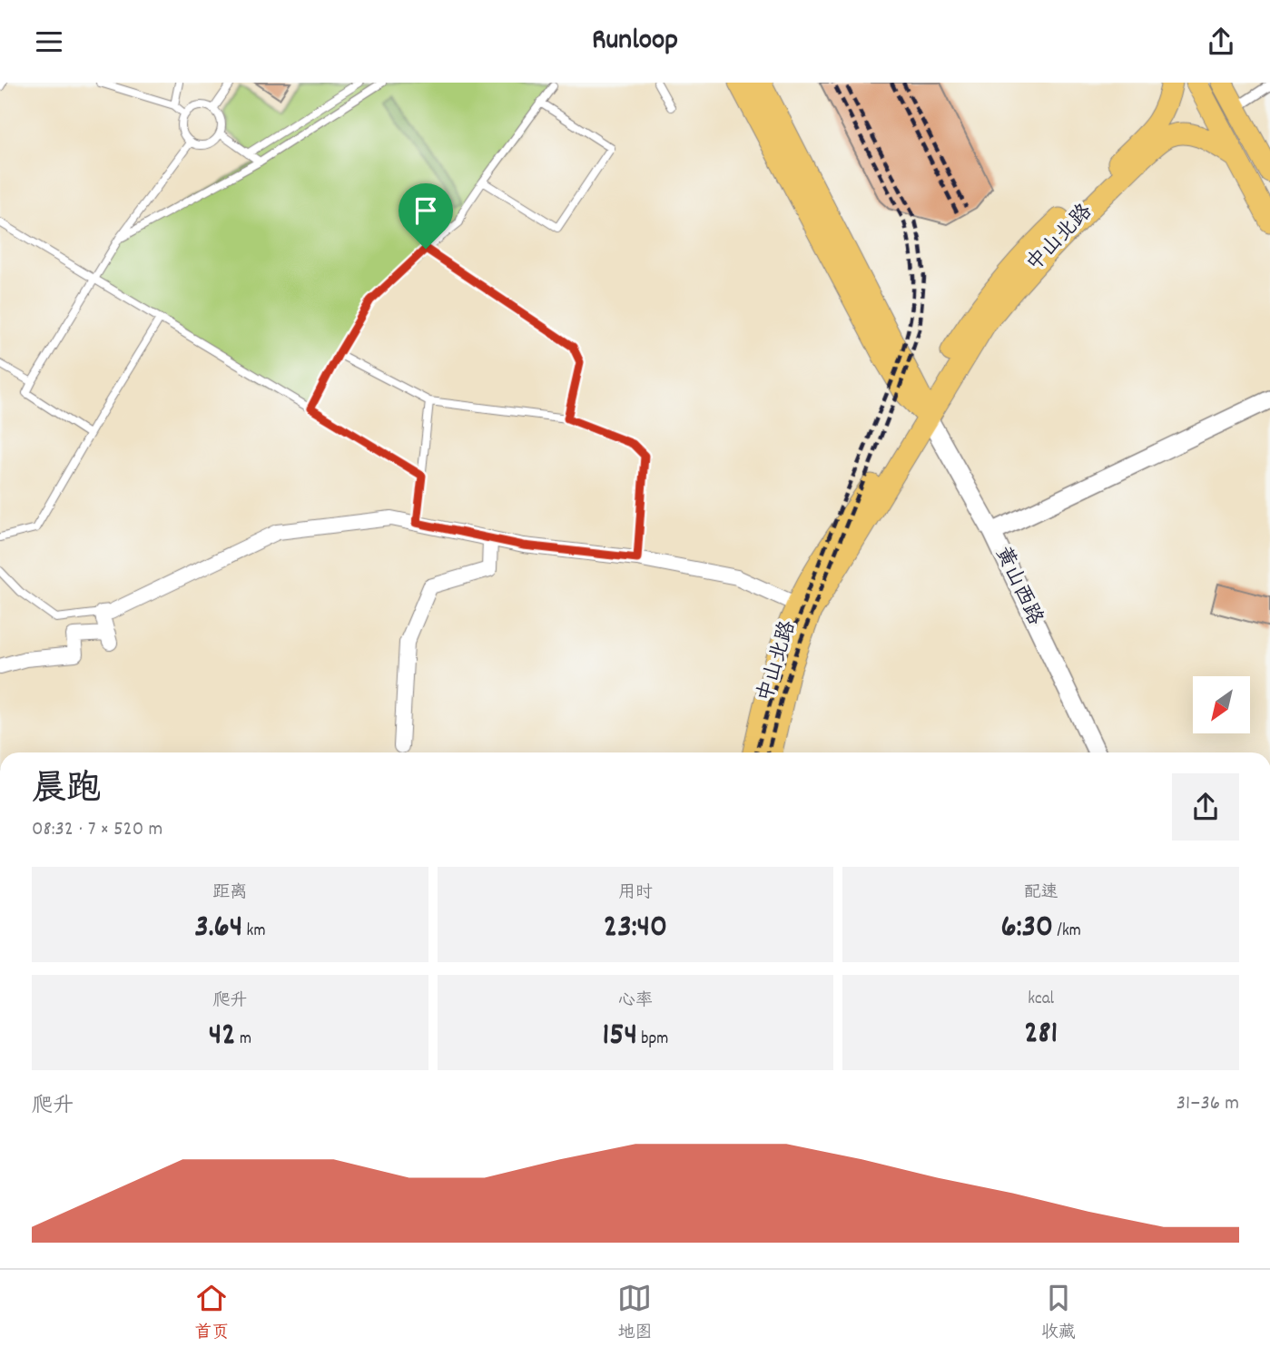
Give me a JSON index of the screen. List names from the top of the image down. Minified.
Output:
{"streets":{"main road":["中山北路","黄山西路"]},"crossings":[["中山北路","黄山西路"]],"north":"bottom left","page":{"header":"Runloop","heading":["晨跑","08:32 · 7 × 520 m"],"stats":[["距离","3.64 km"],["用时","23:40"],["配速","6:30 /km"],["爬升","42 m"],["心率","154 bpm"],["kcal","281"]],"chart":["爬升","31–36 m"],"tabs":["首页","地图","收藏"]}}
